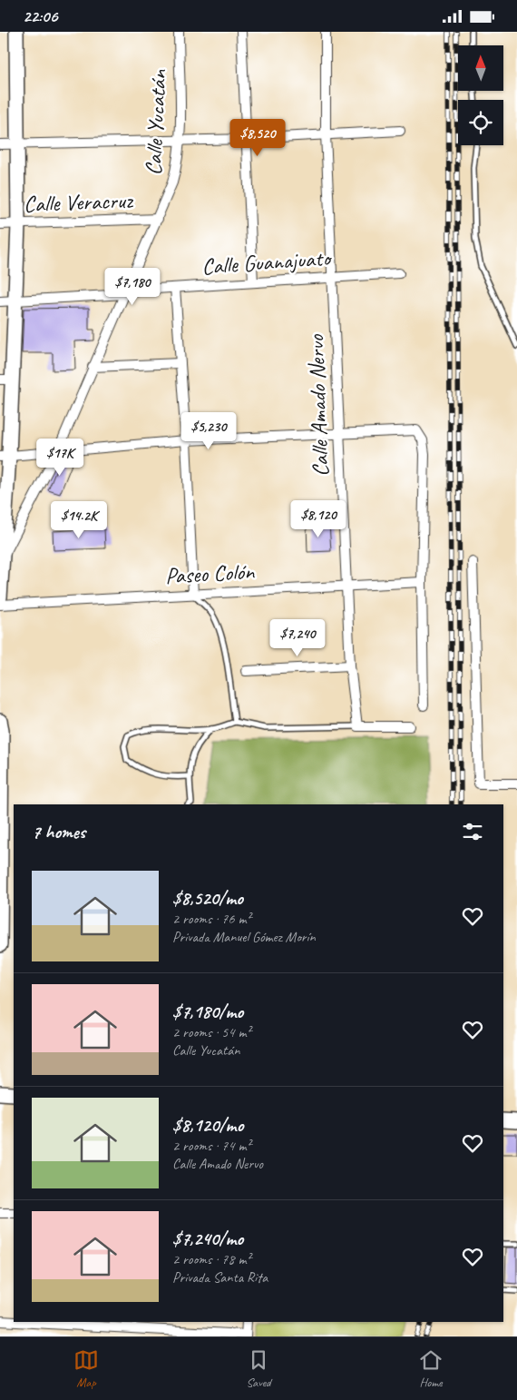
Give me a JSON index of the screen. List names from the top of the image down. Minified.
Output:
{"streets":{"street":["Calle Yucatán","Calle Veracruz","Calle Guanajuato","Calle Amado Nervo","Paseo Colón"]},"crossings":[["Calle Yucatán","Calle Veracruz"],["Calle Yucatán","Calle Guanajuato"],["Calle Guanajuato","Calle Amado Nervo"],["Calle Amado Nervo","Paseo Colón"]],"north":"top","page":{"status":"22:06","price":["$8,520","$7,180","$5,230","$17K","$8,120","$14.2K","$7,240"],"heading":"7 homes","list":[{"name":"$8,520/mo","note":"2 rooms · 76 m² · Privada Manuel Gómez Morín"},{"name":"$7,180/mo","note":"2 rooms · 54 m² · Calle Yucatán"},{"name":"$8,120/mo","note":"2 rooms · 74 m² · Calle Amado Nervo"},{"name":"$7,240/mo","note":"2 rooms · 78 m² · Privada Santa Rita"}],"tabs":["Map","Saved","Home"]}}
